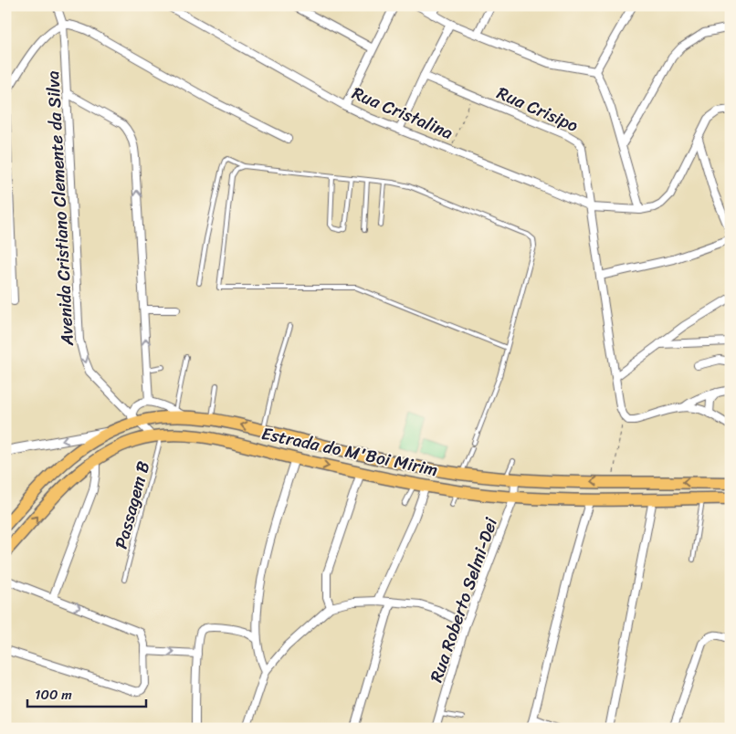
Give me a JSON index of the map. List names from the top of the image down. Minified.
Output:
{"streets":{"main road":["Estrada do M'Boi Mirim"],"street":["Rua Crisipo","Rua Cristalina","Avenida Cristiano Clemente da Silva","Rua Roberto Selmi-Dei"],"lane":["Passagem B"]},"crossings":[["Rua Crisipo","Rua Cristalina"],["Avenida Cristiano Clemente da Silva","Estrada do M'Boi Mirim"],["Avenida Cristiano Clemente da Silva","Passagem B"],["Estrada do M'Boi Mirim","Passagem B"],["Estrada do M'Boi Mirim","Rua Roberto Selmi-Dei"]],"scale_bar":"100 m"}
